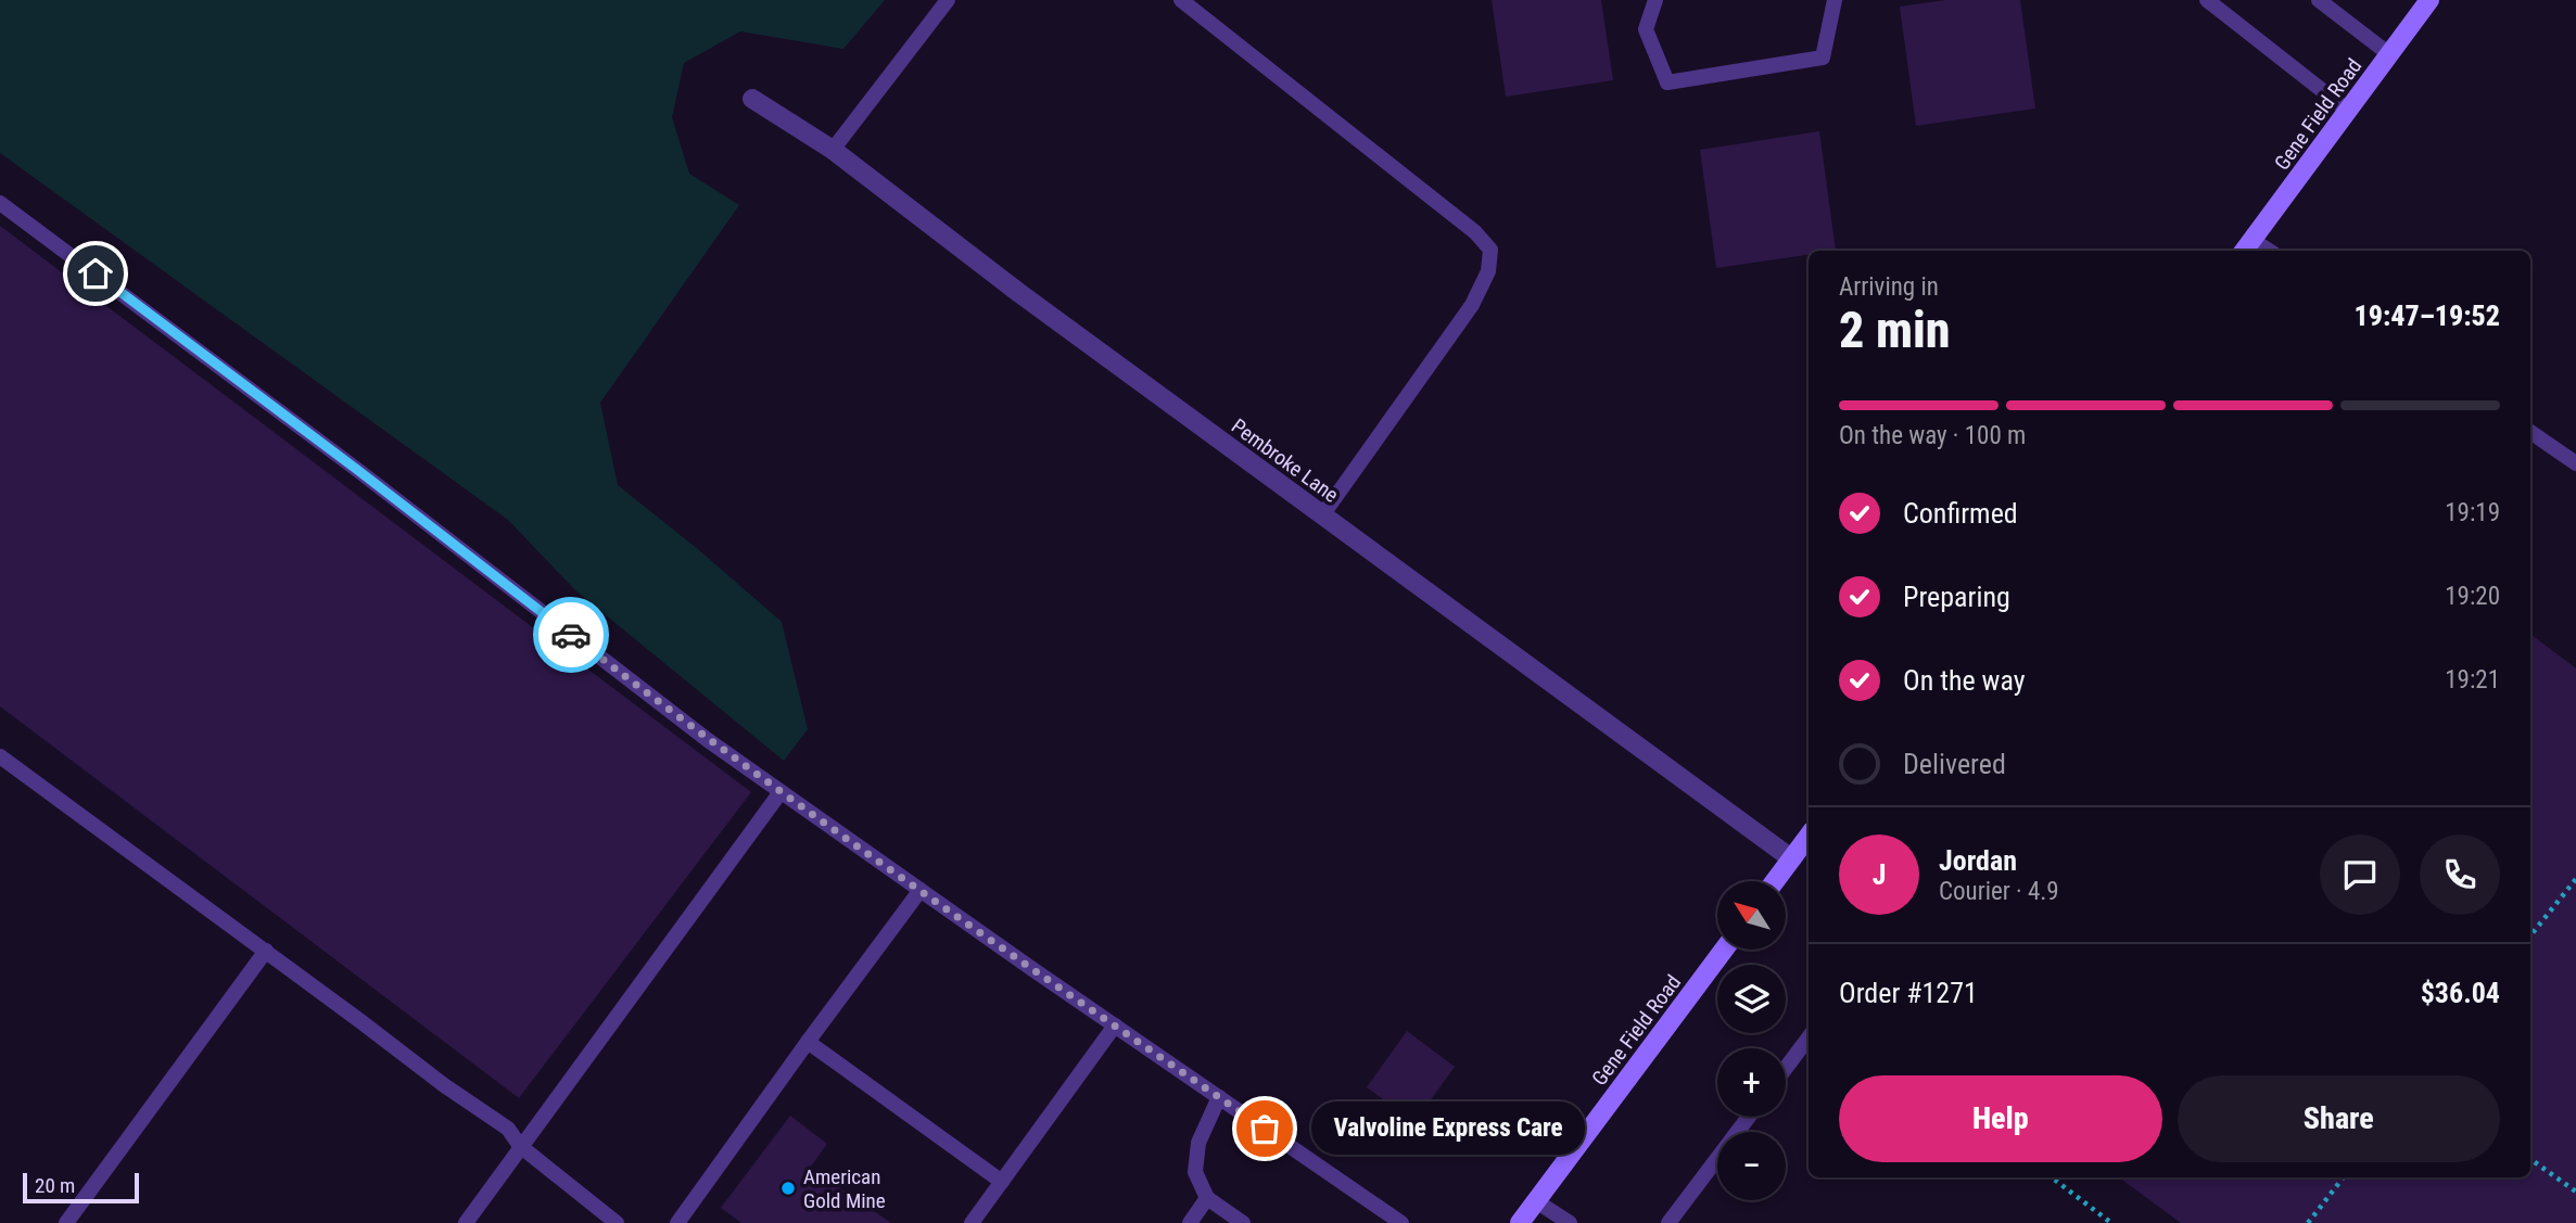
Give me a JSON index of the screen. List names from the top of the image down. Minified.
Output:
{"streets":{"street":["Gene Field Road","Pembroke Lane"]},"places":["Valvoline Express Care","American Gold Mine"],"scale_bar":"20 m","north":"top left","page":{"heading":["2 min","Arriving in","19:47–19:52"],"panel":["Jordan","Courier · 4.9","Order #1271","$36.04"],"bar":"On the way · 100 m","list":[["Confirmed","19:19"],["Preparing","19:20"],["On the way","19:21"],"Delivered"],"round":"J","map_buttons":["+","−"],"buttons":["Help","Share"],"bubble":"Valvoline Express Care","scale":"20 m"}}
